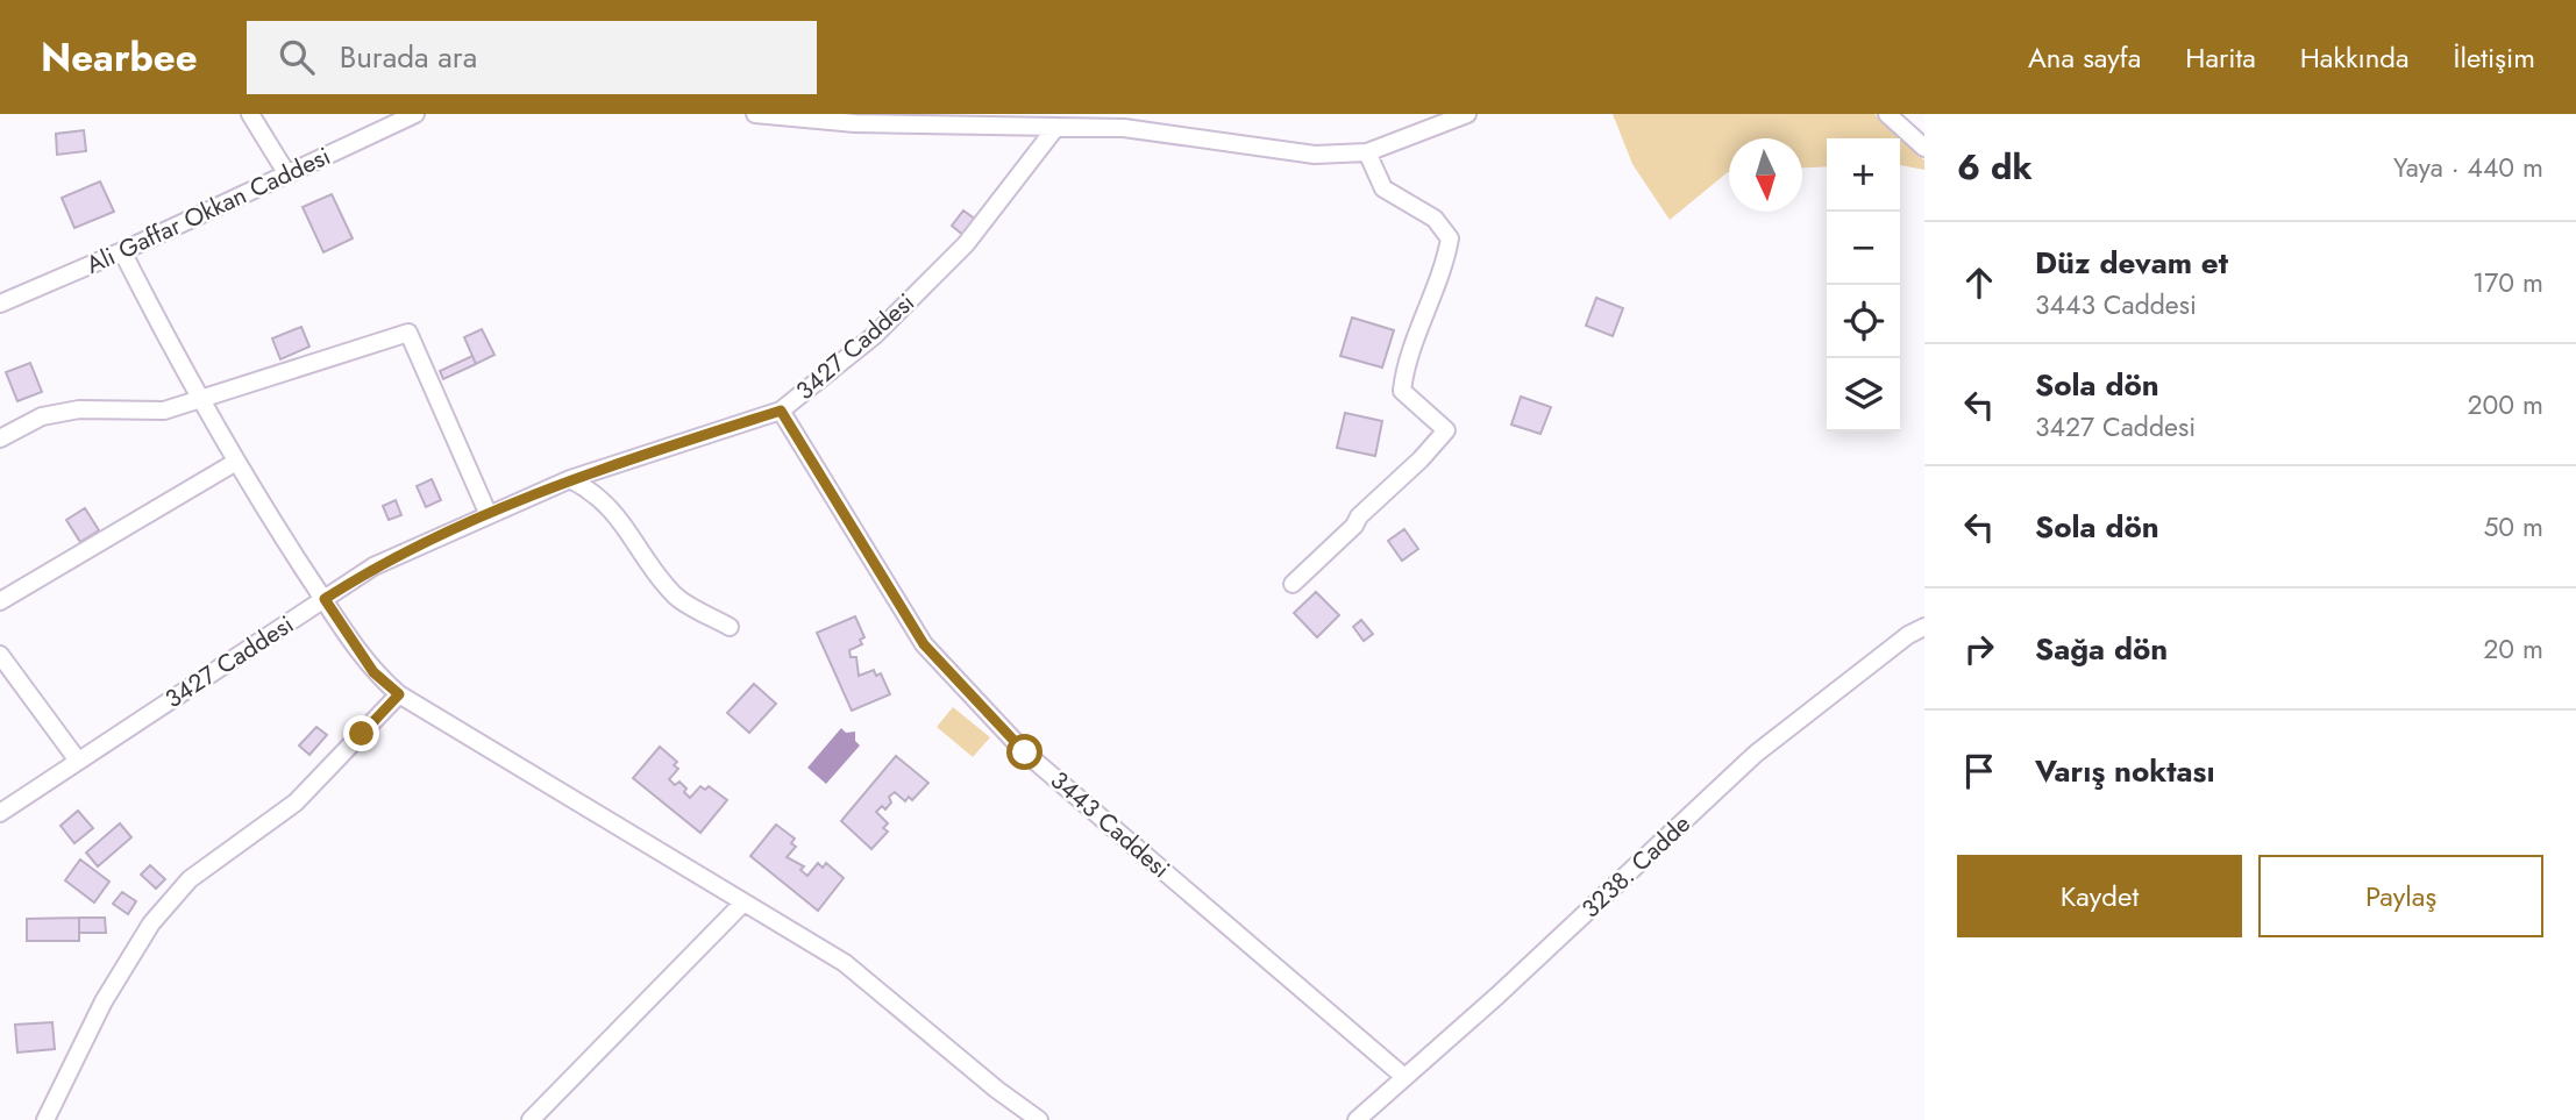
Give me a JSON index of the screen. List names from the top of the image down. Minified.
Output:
{"streets":{"street":["Ali Gaffar Okkan Caddesi","3427 Caddesi","3443 Caddesi","3238. Cadde"]},"crossings":[["3427 Caddesi","3443 Caddesi"],["3443 Caddesi","3238. Cadde"]],"north":"bottom","page":{"header":"Nearbee","search":"Burada ara","nav":["Ana sayfa","Harita","Hakkında","İletişim"],"heading":["6 dk","Yaya · 440 m"],"map_buttons":["+","−"],"list":[["Düz devam et","3443 Caddesi","170 m"],["Sola dön","3427 Caddesi","200 m"],["Sola dön","50 m"],["Sağa dön","20 m"],"Varış noktası"],"buttons":["Kaydet","Paylaş"]}}
